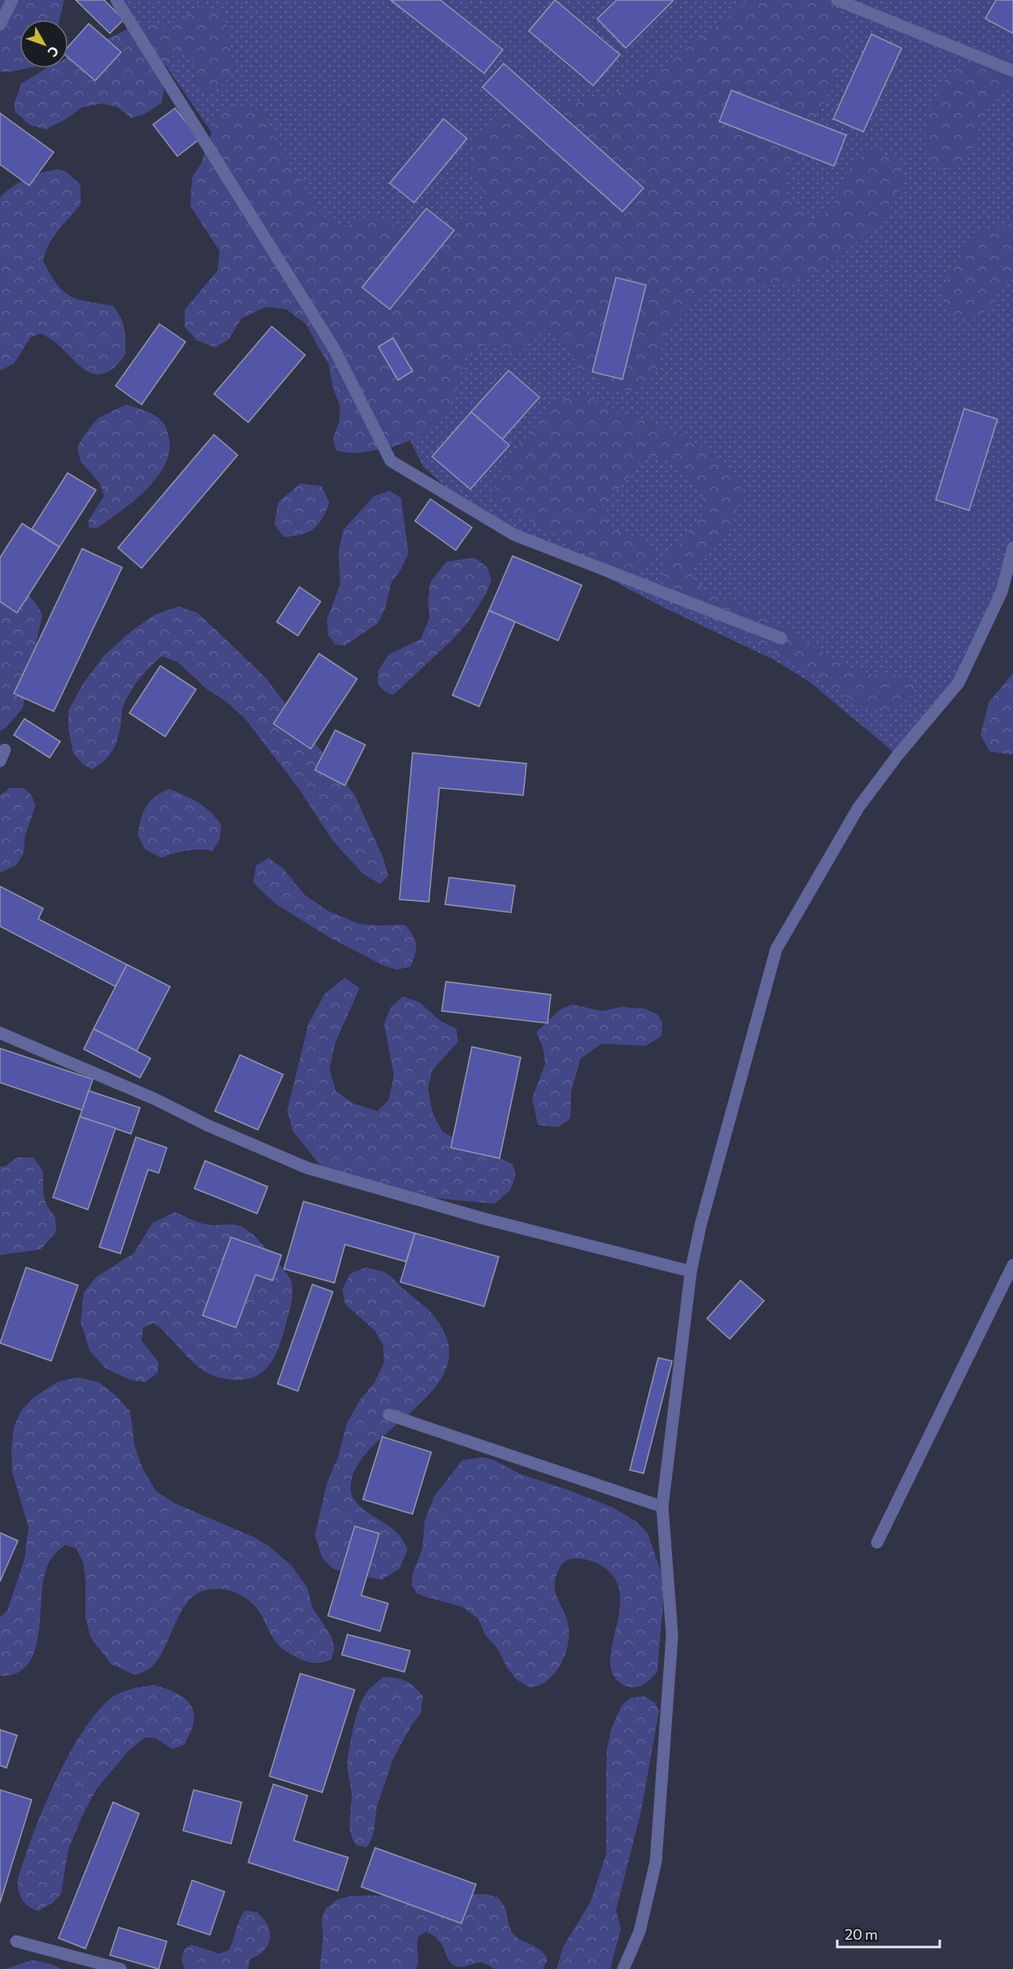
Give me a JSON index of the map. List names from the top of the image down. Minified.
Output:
{"scale_bar":"20 m","north":"bottom right"}
